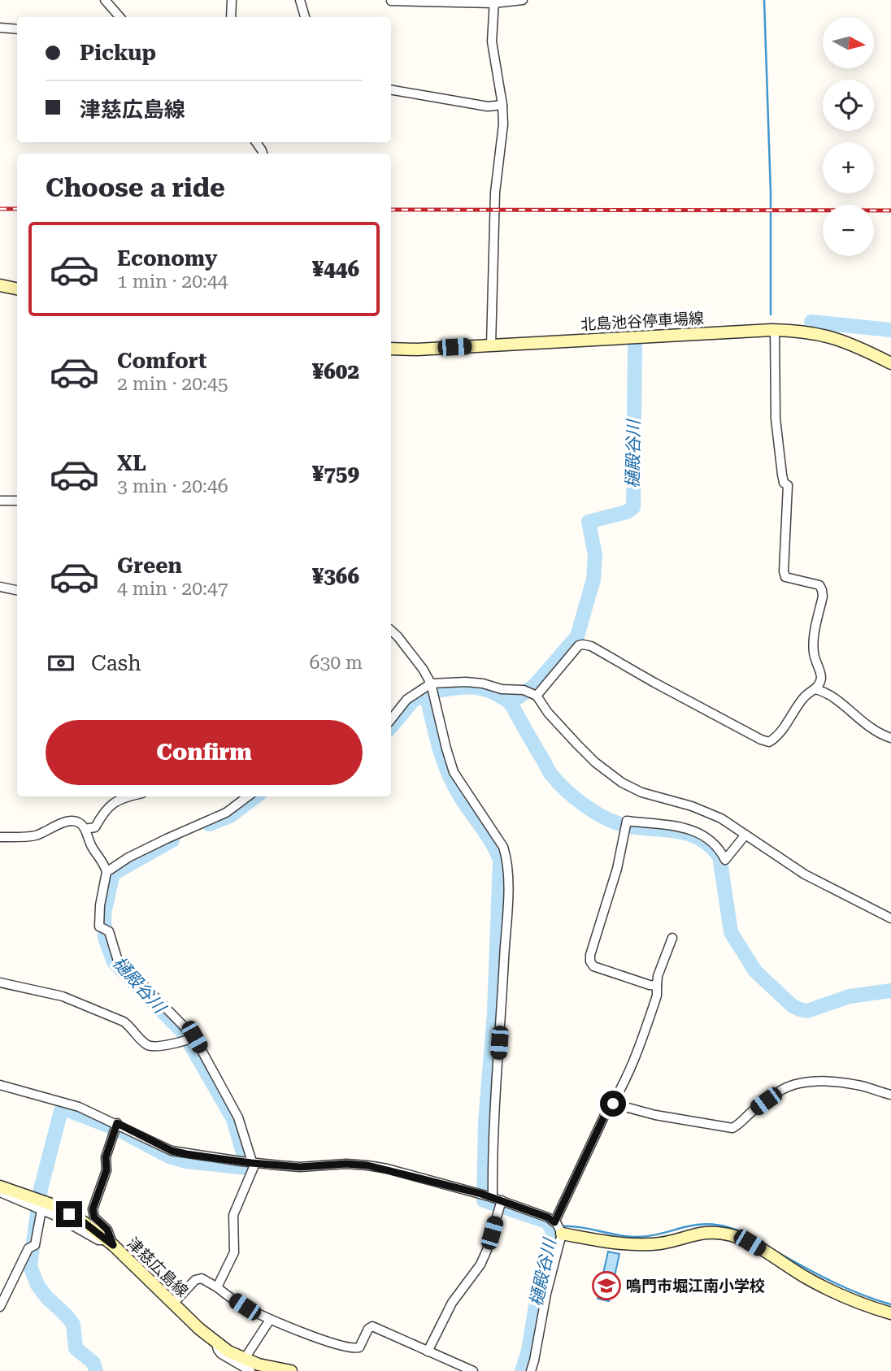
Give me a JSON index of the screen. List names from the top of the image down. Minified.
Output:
{"streets":{"main road":["北島池谷停車場線","津慈広島線"]},"water":["樋殿谷川"],"places":{"school or university":["鳴門市堀江南小学校"]},"north":"right","page":{"map_buttons":["+","−"],"banner":["Pickup","津慈広島線"],"heading":"Choose a ride","list":[{"name":"Economy","note":"1 min · 20:44","value":"¥446"},{"name":"Comfort","note":"2 min · 20:45","value":"¥602"},{"name":"XL","note":"3 min · 20:46","value":"¥759"},{"name":"Green","note":"4 min · 20:47","value":"¥366"}],"pay":["Cash","630 m"],"buttons":"Confirm"}}
